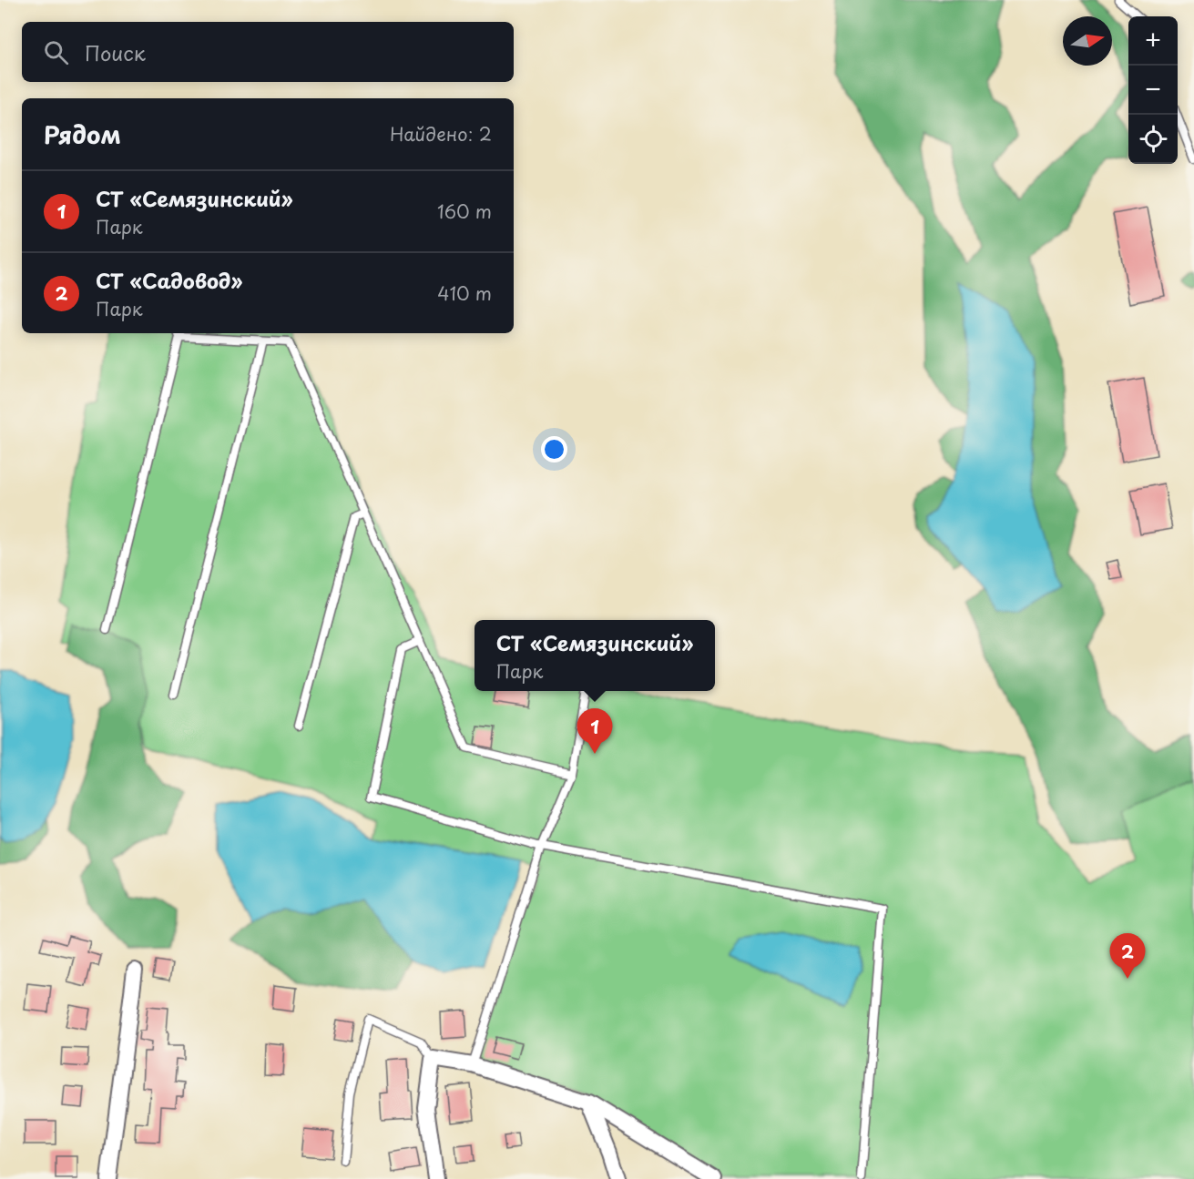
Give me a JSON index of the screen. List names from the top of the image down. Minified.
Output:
{"north":"right","page":{"map_buttons":["+","−"],"search":"Поиск","heading":["Рядом","Найдено: 2"],"list":[{"mark":"1","name":"СТ «Семязинский»","note":"Парк","value":"160 m"},{"mark":"2","name":"СТ «Садовод»","note":"Парк","value":"410 m"}],"popup":["СТ «Семязинский»","Парк"],"pins":["1","2"]}}
